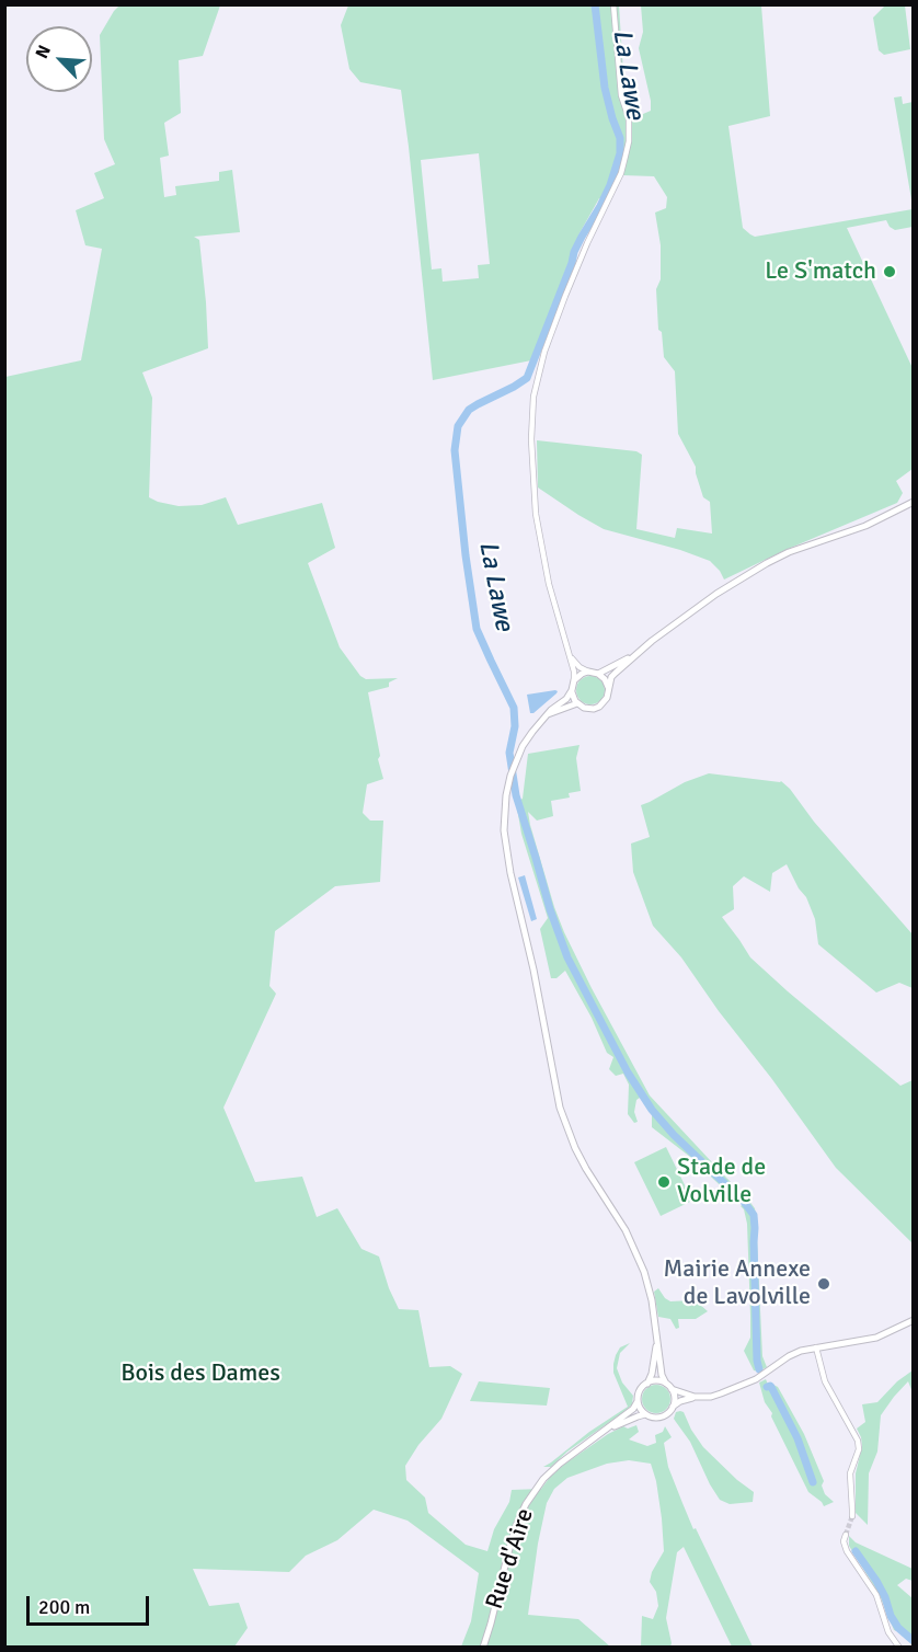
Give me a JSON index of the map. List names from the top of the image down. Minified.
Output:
{"streets":{"main road":["Rue d'Aire"]},"water":["La Lawe"],"parks":["Bois des Dames"],"places":["Le S'match","Stade de Volville","Mairie Annexe de Lavolville"],"scale_bar":"200 m","north":"top left"}
